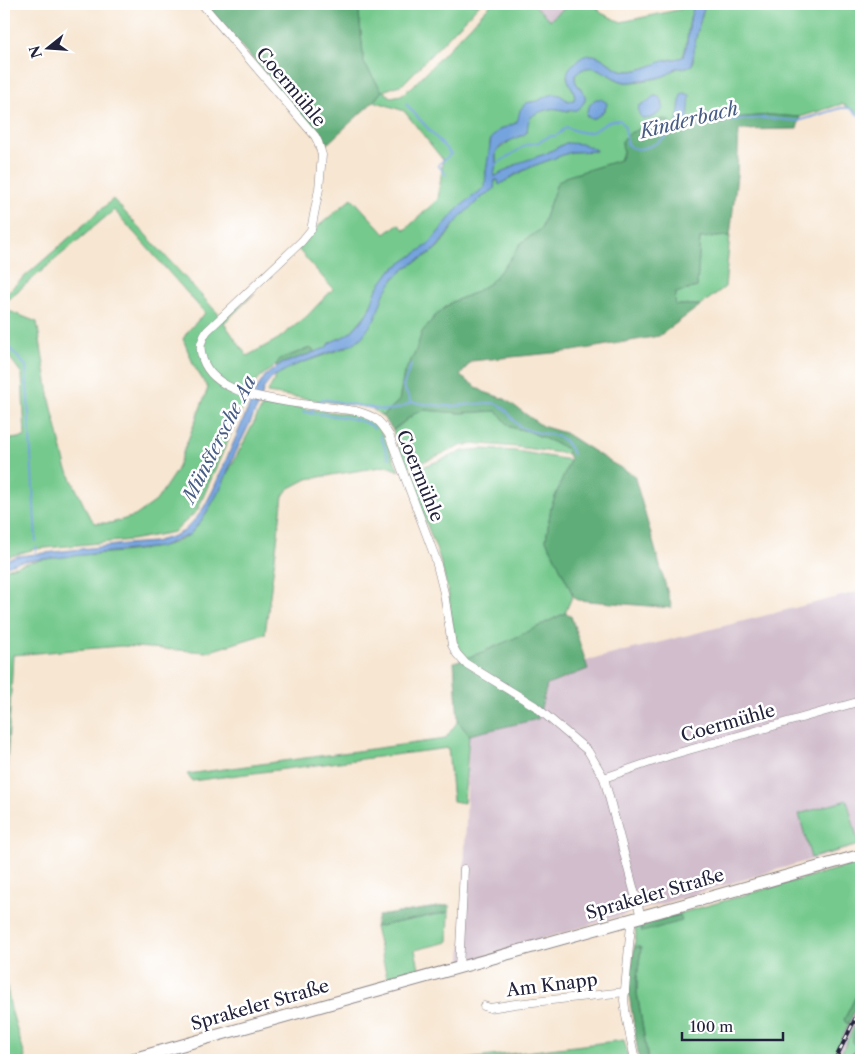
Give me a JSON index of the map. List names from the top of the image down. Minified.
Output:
{"streets":{"main road":["Sprakeler Straße"],"street":["Coermühle","Am Knapp"]},"crossings":[["Coermühle","Sprakeler Straße"],["Coermühle","Am Knapp"],["Sprakeler Straße","Am Knapp"]],"water":["Kinderbach","Münstersche Aa"],"scale_bar":"100 m","north":"left"}
